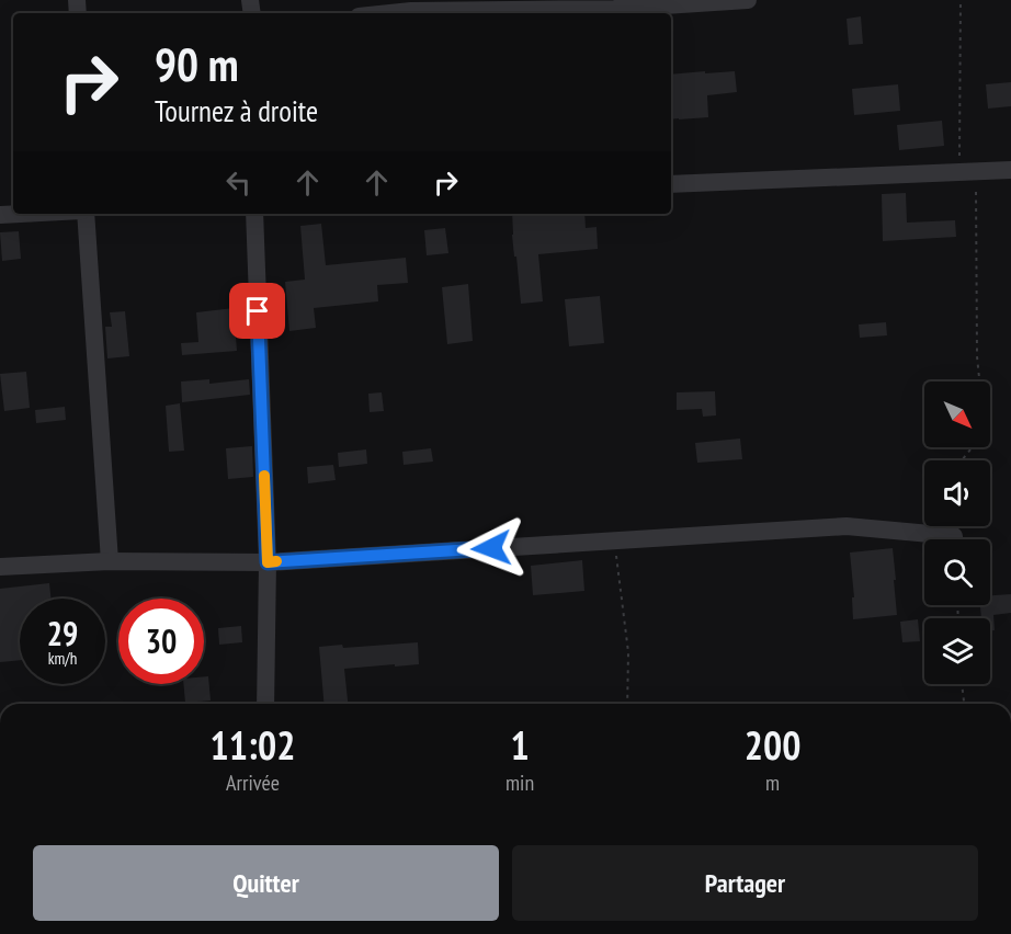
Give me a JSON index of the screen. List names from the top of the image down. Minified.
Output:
{"north":"bottom right","page":{"turn":["90 m","Tournez à droite"],"speed":"29 km/h","limit":"30","eta":["11:02","Arrivée","1","min","200","m"],"buttons":["Quitter","Partager"]}}
